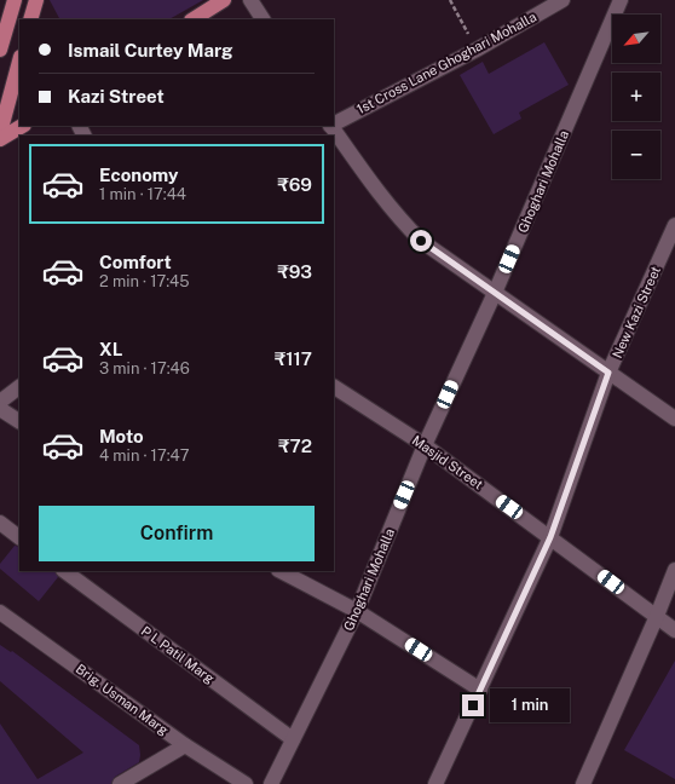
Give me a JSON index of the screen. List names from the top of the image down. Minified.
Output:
{"streets":{"street":["1st Cross Lane Ghoghari Mohalla","Ghoghari Mohalla","New Kazi Street","Masjid Street","P L Patil Marg","Brig. Usman Marg"]},"crossings":[["Ghoghari Mohalla","Masjid Street"],["Ghoghari Mohalla","P L Patil Marg"],["New Kazi Street","Masjid Street"]],"north":"bottom left","page":{"map_buttons":["+","−"],"banner":["Ismail Curtey Marg","Kazi Street"],"list":[{"name":"Economy","note":"1 min · 17:44","value":"₹69"},{"name":"Comfort","note":"2 min · 17:45","value":"₹93"},{"name":"XL","note":"3 min · 17:46","value":"₹117"},{"name":"Moto","note":"4 min · 17:47","value":"₹72"}],"buttons":"Confirm","bubble":"1 min"}}
